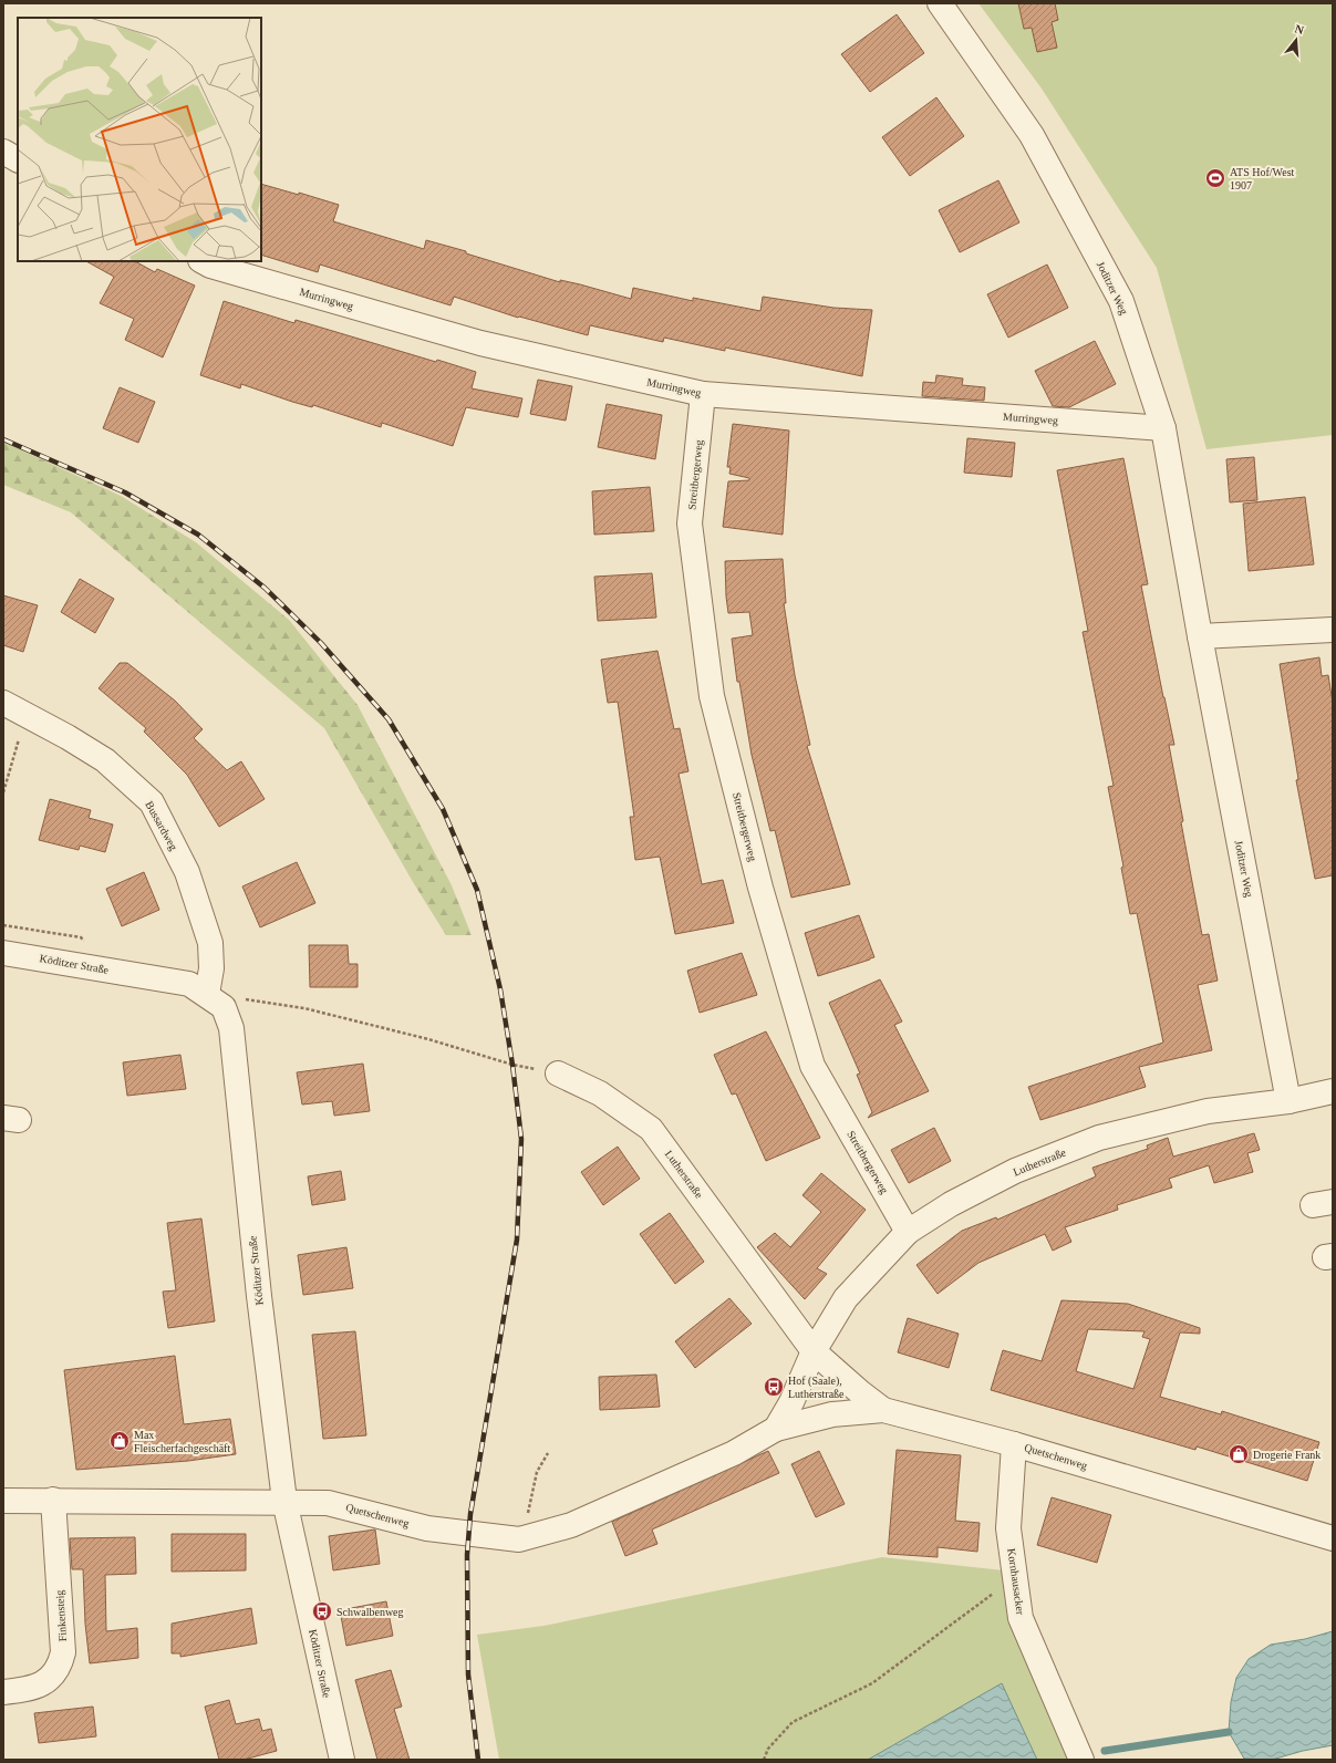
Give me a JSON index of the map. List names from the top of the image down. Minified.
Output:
{"streets":{"street":["Joditzer Weg","Murringweg","Streitbergerweg","Bussardweg","Köditzer Straße","Lutherstraße","Quetschenweg","Kornhausacker","Finkensteig"]},"crossings":[["Joditzer Weg","Murringweg"],["Joditzer Weg","Lutherstraße"],["Murringweg","Streitbergerweg"],["Streitbergerweg","Lutherstraße"],["Bussardweg","Köditzer Straße"],["Köditzer Straße","Quetschenweg"],["Lutherstraße","Quetschenweg"],["Quetschenweg","Kornhausacker"],["Quetschenweg","Finkensteig"]],"places":{"sports":["ATS Hof/West 1907"],"bus stop":["Hof (Saale), Lutherstraße","Schwalbenweg"],"shop":["Max Fleischerfachgeschäft","Drogerie Frank"]},"north":"top"}
